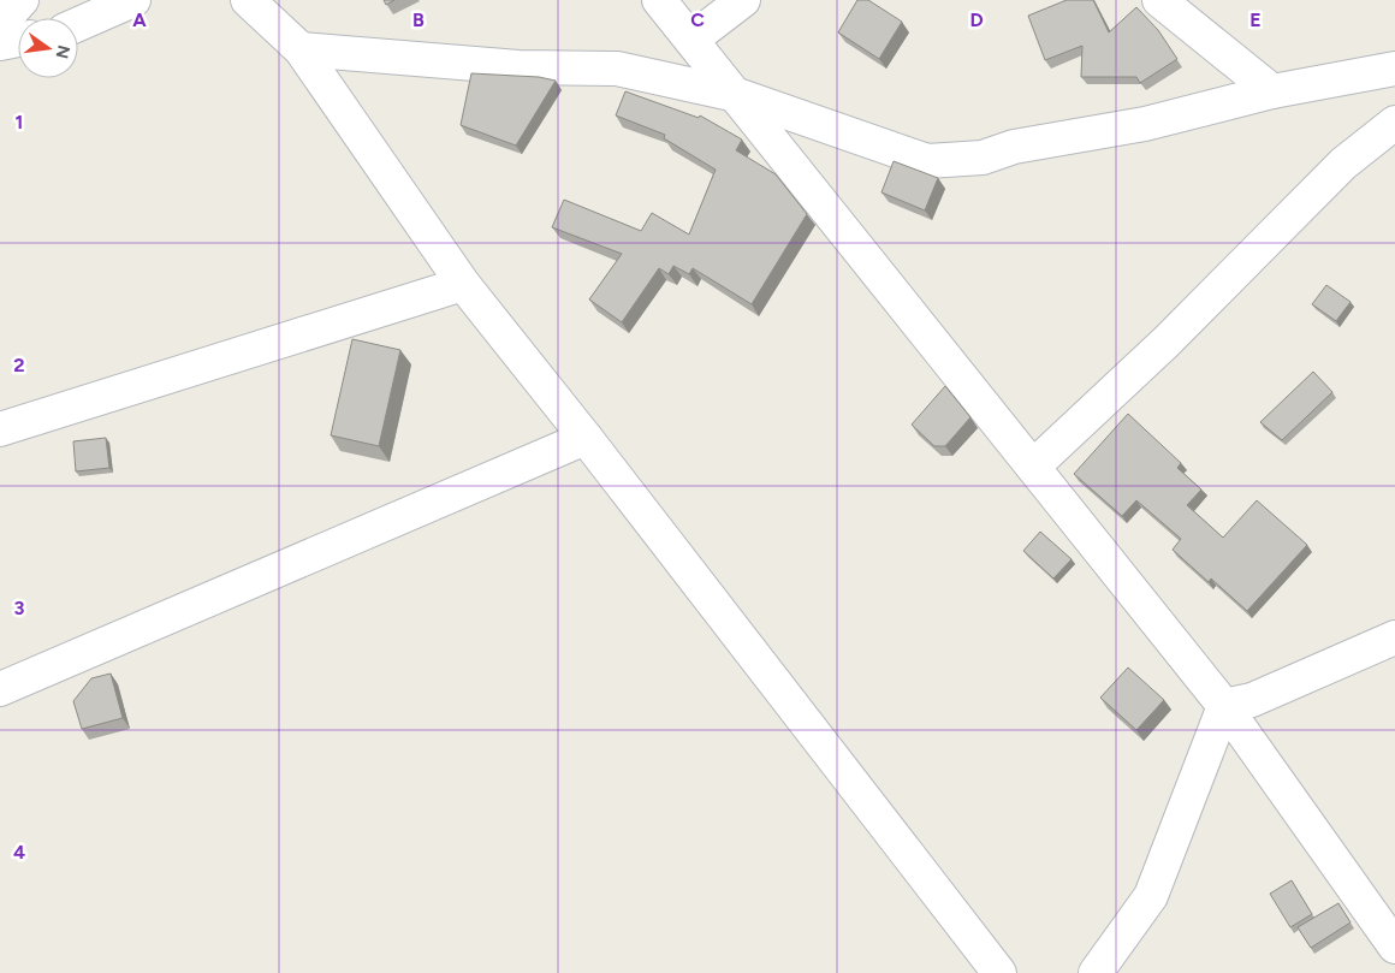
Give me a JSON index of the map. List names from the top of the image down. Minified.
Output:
{"north":"right","grid":{"columns":["A","B","C","D","E"],"rows":["1","2","3","4"]}}
